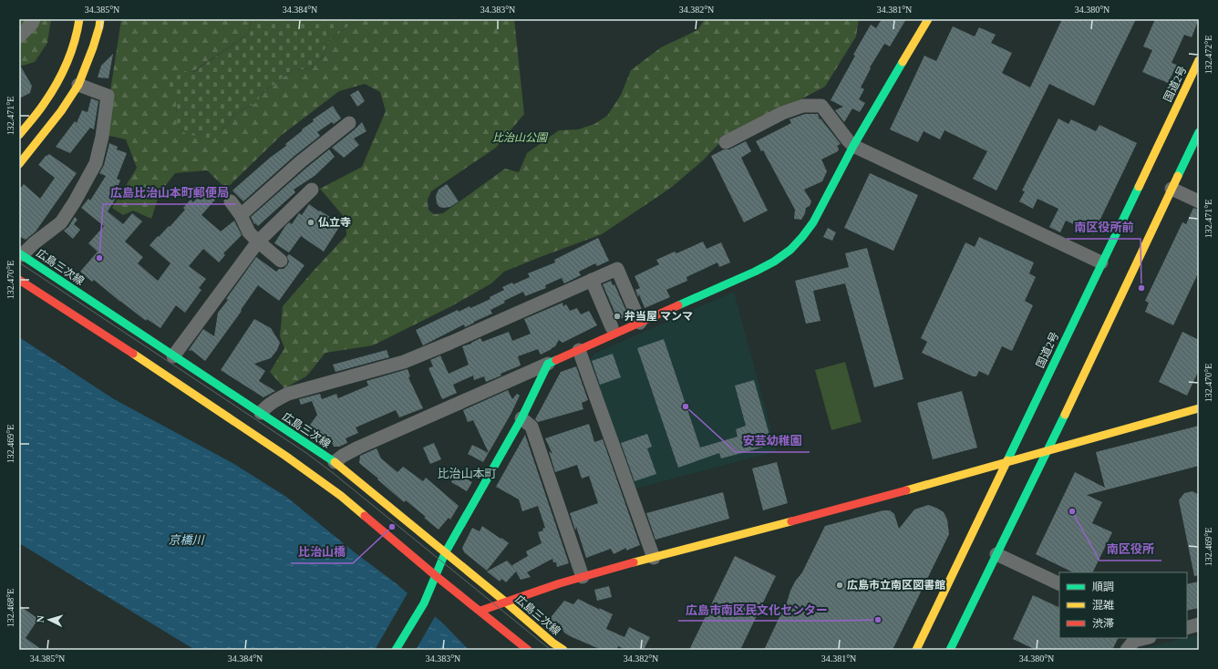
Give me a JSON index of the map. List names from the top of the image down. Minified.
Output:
{"streets":{"main road":["国道2号","広島三次線"]},"districts":["比治山本町"],"water":["京橋川"],"parks":["比治山公園"],"places":["仏立寺","広島比治山本町郵便局","南区役所前","弁当屋 マンマ","安芸幼稚園","南区役所","比治山橋","広島市立南区図書館","広島市南区民文化センター"],"legend":["順調","混雑","渋滞"],"north":"left","coordinates":["34.385°N","34.384°N","34.383°N","34.382°N","34.381°N","34.380°N","132.472°E","132.471°E","132.470°E","132.469°E","132.468°E"]}
